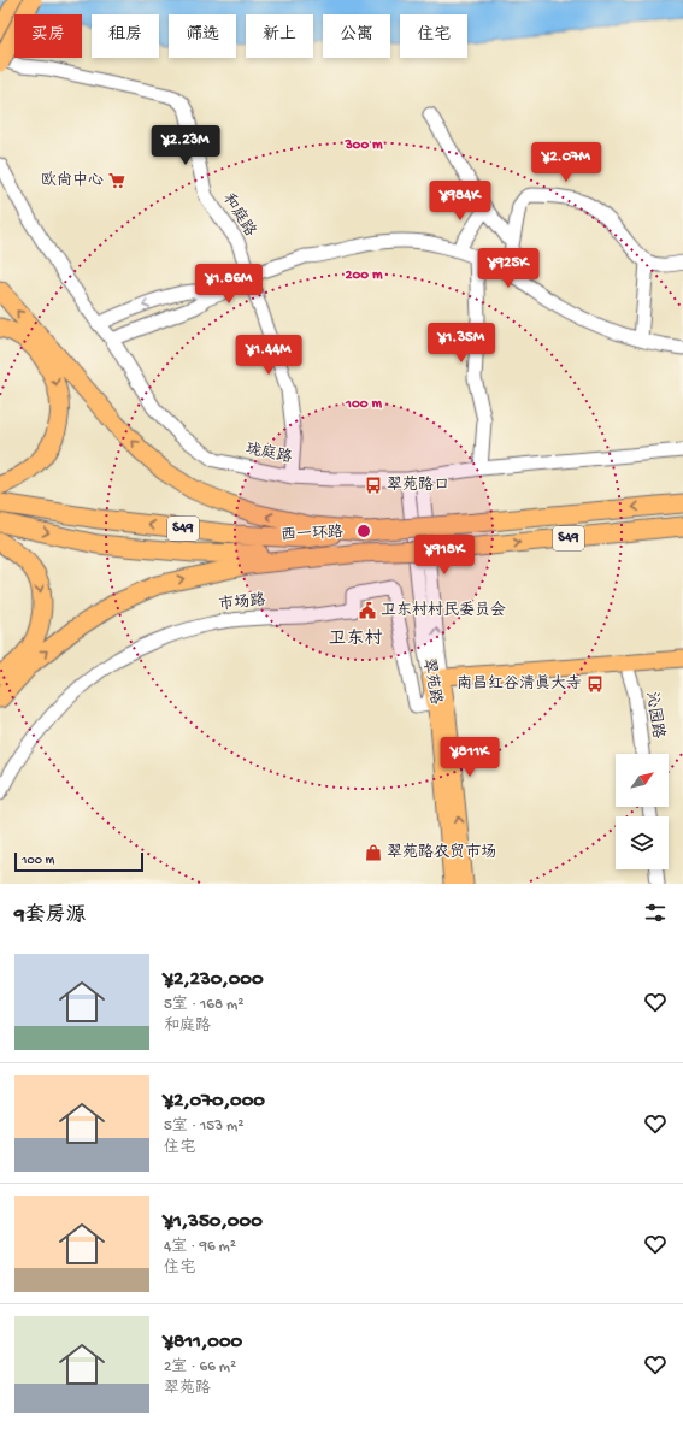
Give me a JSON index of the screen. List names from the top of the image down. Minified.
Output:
{"streets":{"highway":["S49","西一环路"],"main road":["翠苑路"],"street":["和庭路","珑庭路","市场路","沁园路"]},"crossings":[["和庭路","珑庭路"],["珑庭路","翠苑路"],["市场路","翠苑路"]],"districts":["卫东村"],"places":{"supermarket":["欧尚中心"],"bus stop":["翠苑路口","南昌红谷清真大寺"],"public building":["卫东村村民委员会"],"shop":["翠苑路农贸市场"]},"scale_bar":"100 m","north":"top right","page":{"chip":["买房","租房","筛选","新上","公寓","住宅"],"price":["¥2.23M","¥2.07M","¥984K","¥925K","¥1.86M","¥1.35M","¥1.44M","¥918K","¥811K"],"scale":"100 m","heading":"9套房源","list":[{"name":"¥2,230,000","note":"5室 · 168 m² · 和庭路"},{"name":"¥2,070,000","note":"5室 · 153 m² · 住宅"},{"name":"¥1,350,000","note":"4室 · 96 m² · 住宅"},{"name":"¥811,000","note":"2室 · 66 m² · 翠苑路"}]},"rings":["300 m","200 m","100 m"]}
